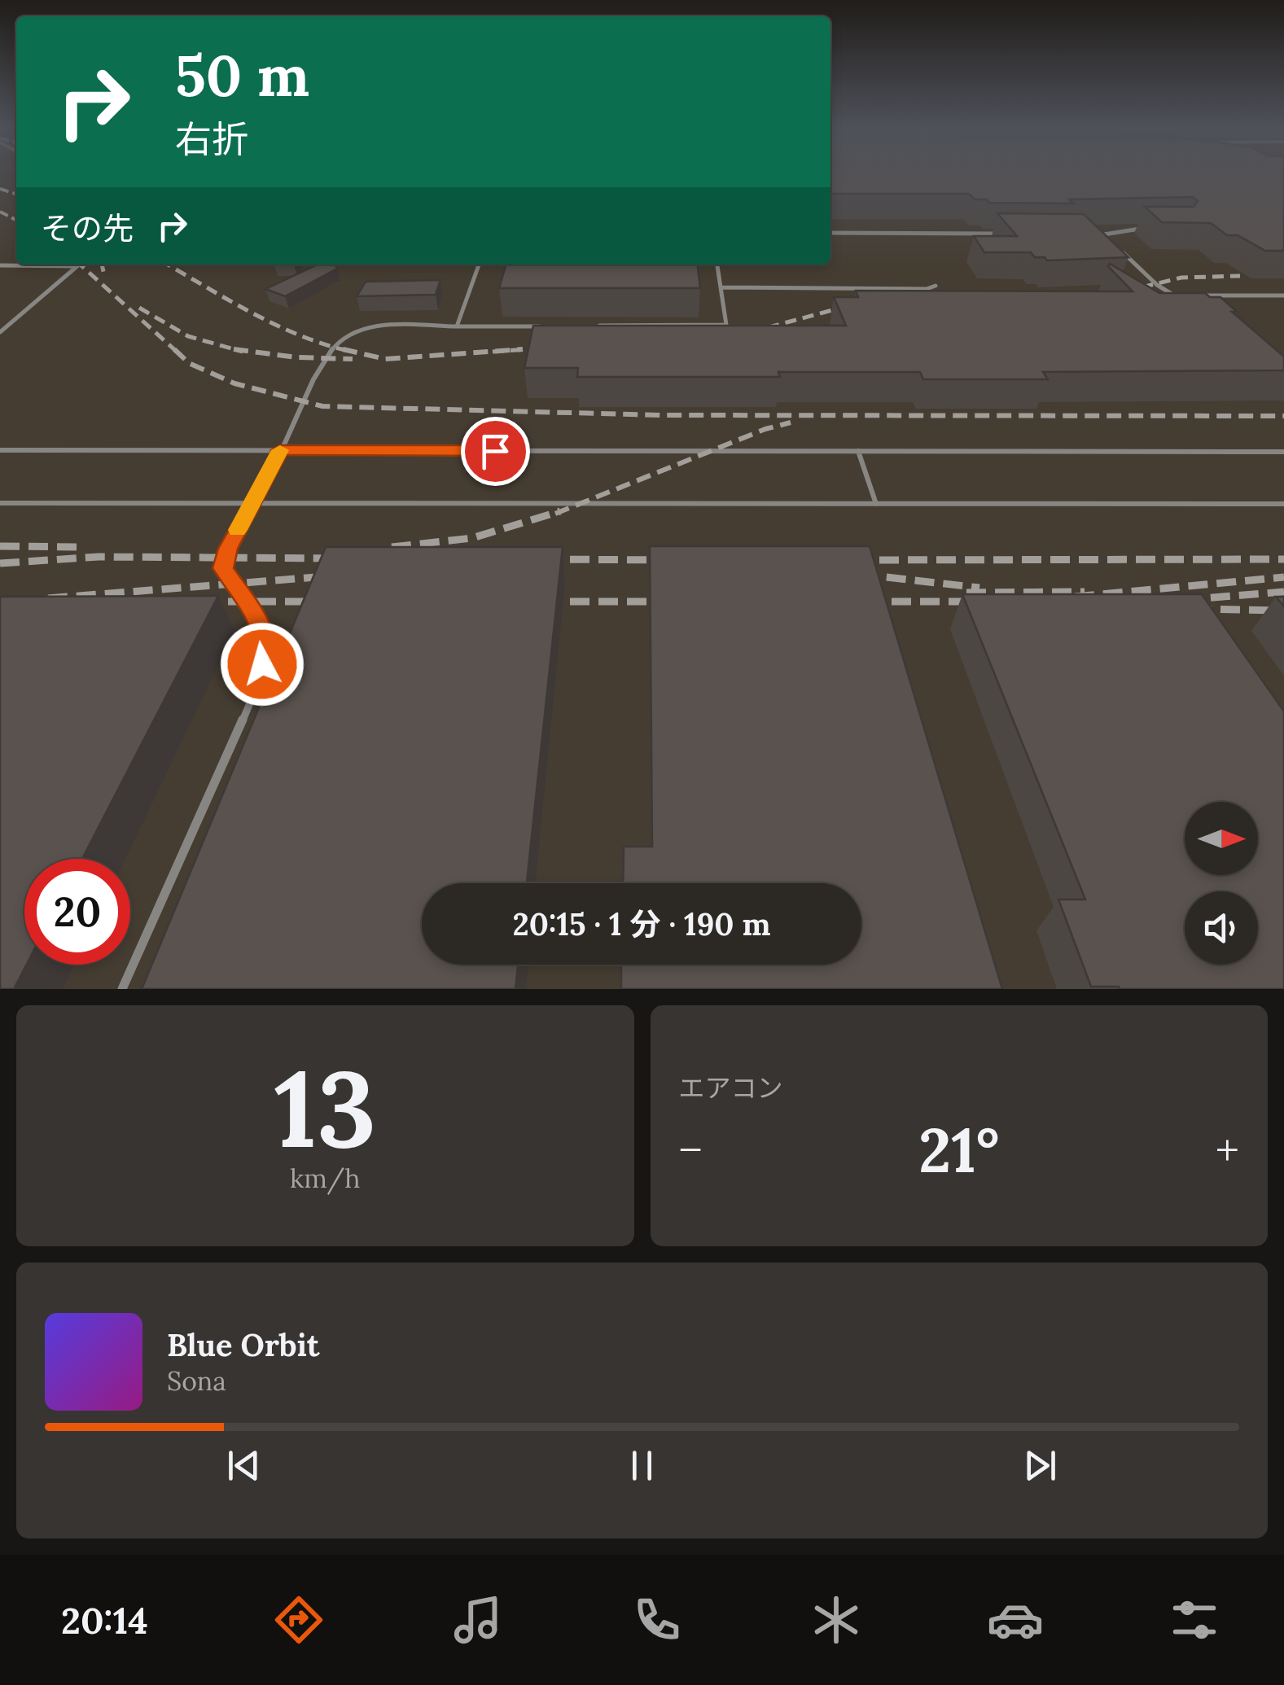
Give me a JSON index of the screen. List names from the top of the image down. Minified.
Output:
{"north":"right","page":{"turn":["50 m","右折"],"then":"その先","limit":"20","trip":"20:15 · 1 分 · 190 m","tile":[["13","km/h"],"エアコン"],"heat":["−","21°","+"],"song":["Blue Orbit","Sona"],"tabs":"20:14"}}
